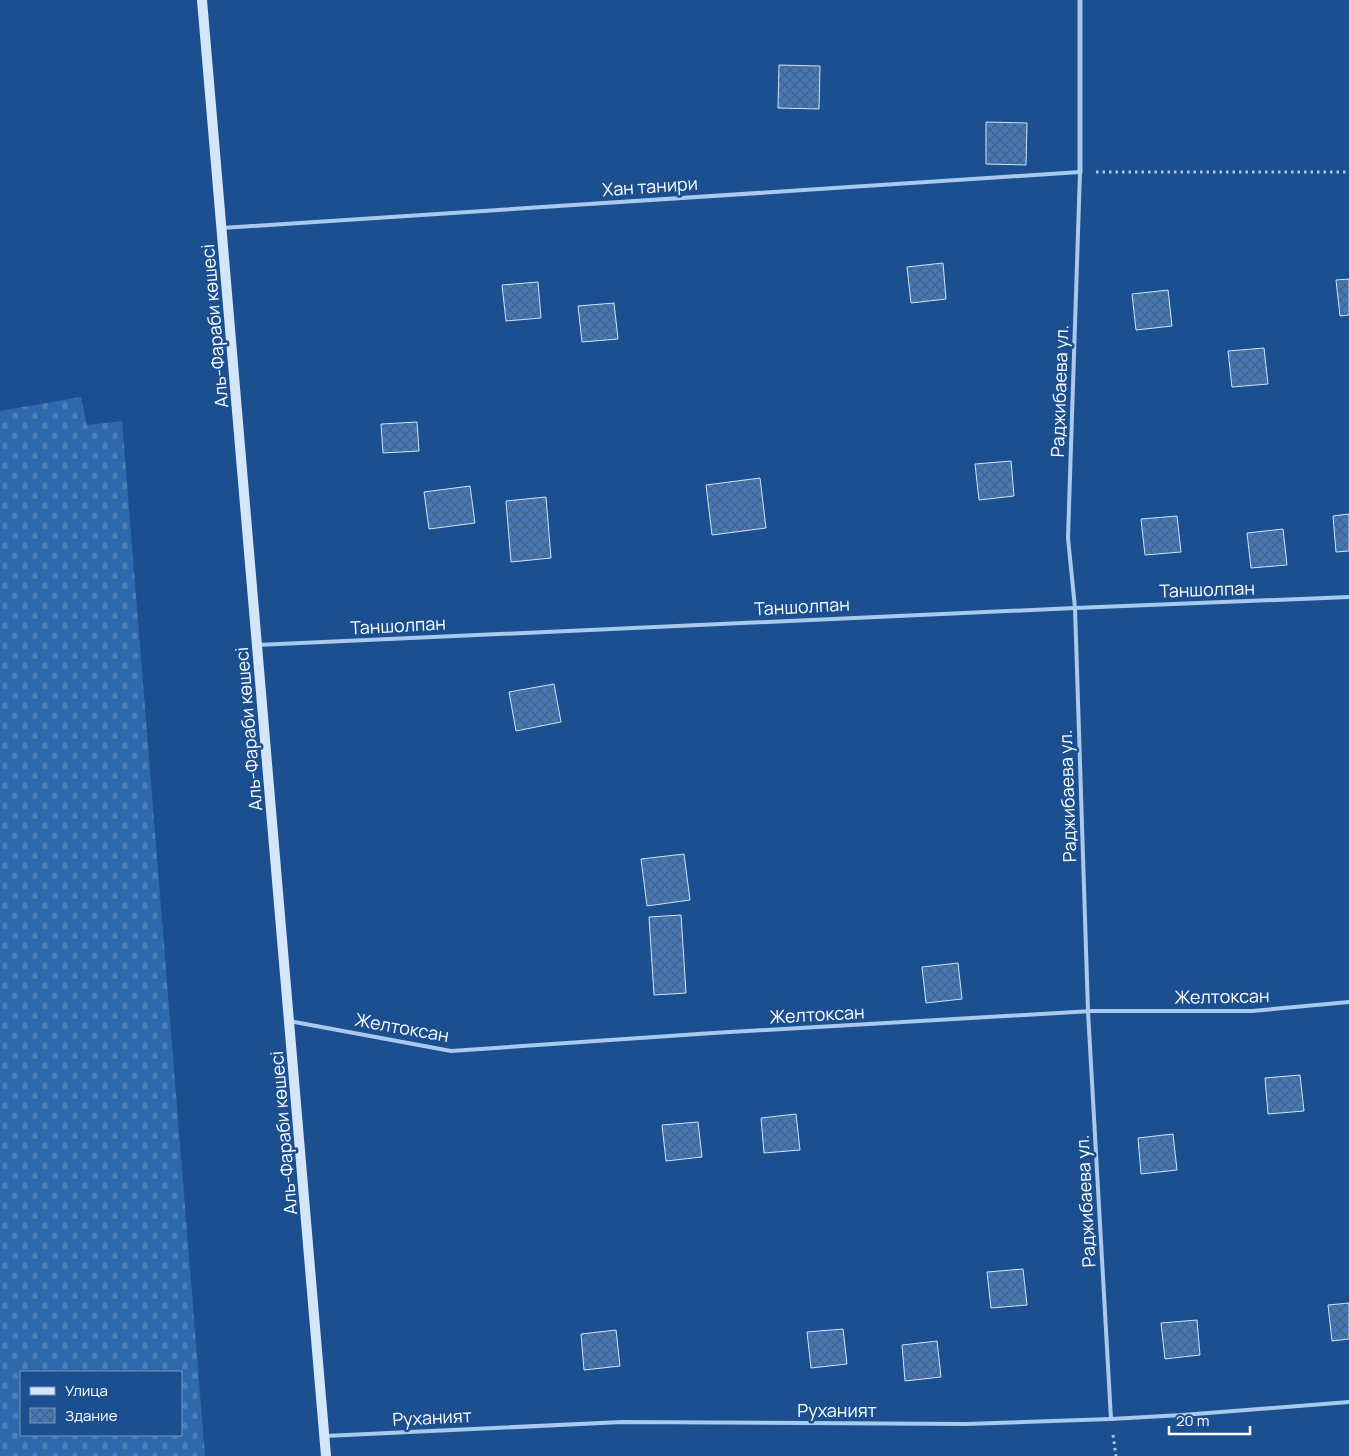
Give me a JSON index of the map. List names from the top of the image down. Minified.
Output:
{"streets":{"main road":["Аль-Фараби көшесі"],"lane":["Хан танири","Раджибаева ул.","Таншолпан","Желтоксан","Руханият"]},"crossings":[["Хан танири","Аль-Фараби көшесі"],["Хан танири","Раджибаева ул."],["Аль-Фараби көшесі","Таншолпан"],["Аль-Фараби көшесі","Желтоксан"],["Аль-Фараби көшесі","Руханият"],["Раджибаева ул.","Таншолпан"],["Раджибаева ул.","Желтоксан"],["Раджибаева ул.","Руханият"]],"legend":["Улица","Здание"],"scale_bar":"20 m"}
